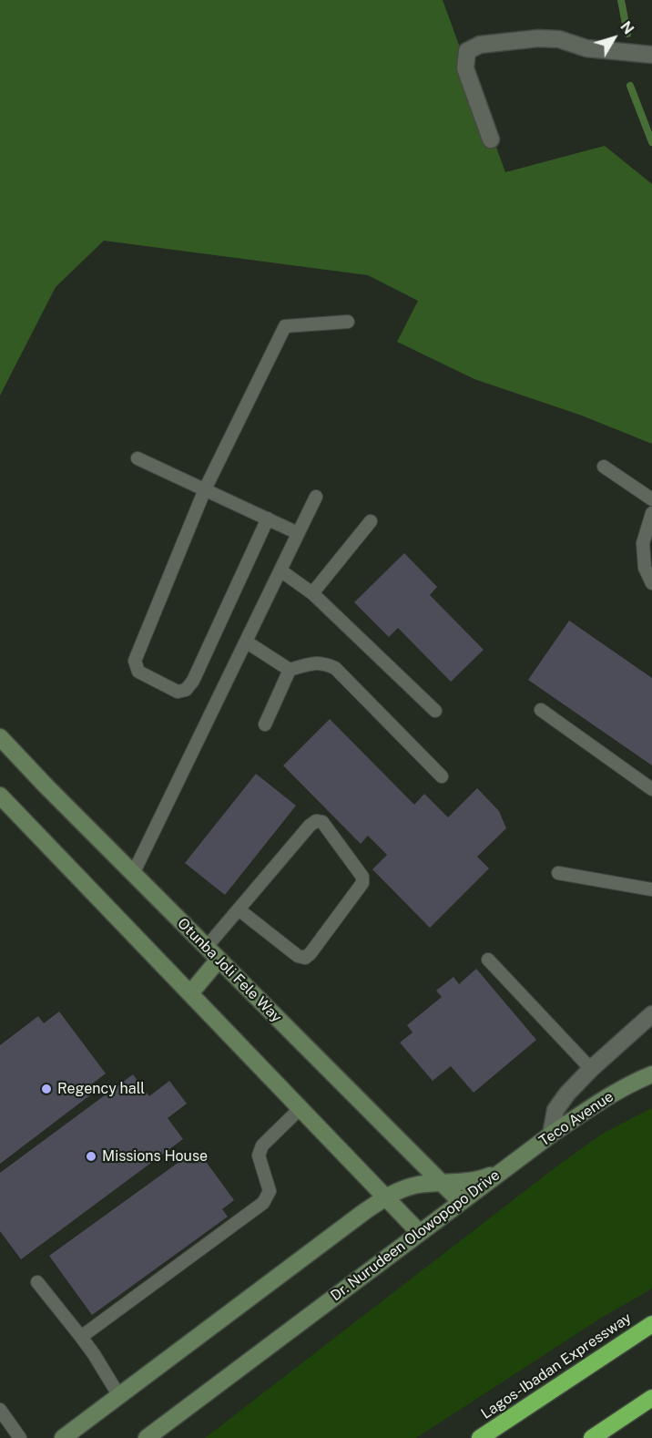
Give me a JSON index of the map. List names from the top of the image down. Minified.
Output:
{"streets":{"highway":["Lagos-Ibadan Expressway"],"street":["Otunba Joli Fele Way","Teco Avenue","Dr. Nurudeen Olowopopo Drive"]},"crossings":[["Otunba Joli Fele Way","Dr. Nurudeen Olowopopo Drive"],["Teco Avenue","Dr. Nurudeen Olowopopo Drive"]],"places":["Regency hall","Missions House"],"north":"top right"}
